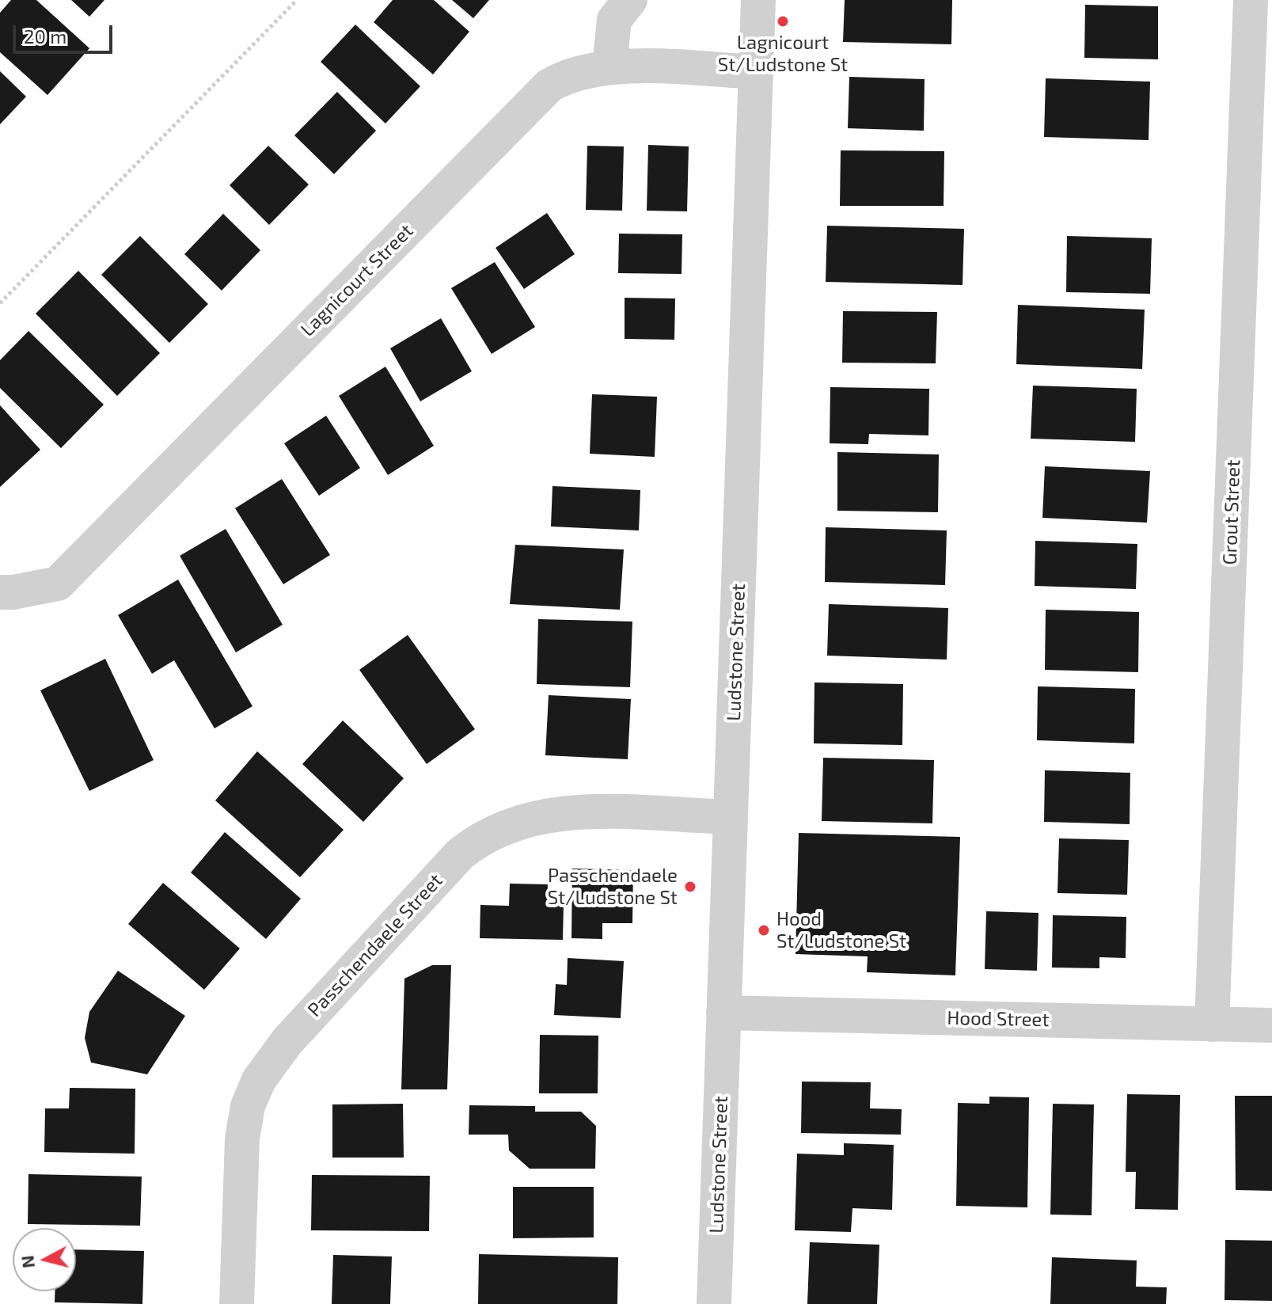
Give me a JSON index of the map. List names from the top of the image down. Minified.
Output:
{"streets":{"street":["Lagnicourt Street","Grout Street","Ludstone Street","Passchendaele Street","Hood Street"]},"crossings":[["Lagnicourt Street","Ludstone Street"],["Grout Street","Hood Street"],["Ludstone Street","Passchendaele Street"],["Ludstone Street","Hood Street"]],"places":["Lagnicourt St/Ludstone St","Passchendaele St/Ludstone St","Hood St/Ludstone St"],"scale_bar":"20 m","north":"left"}
